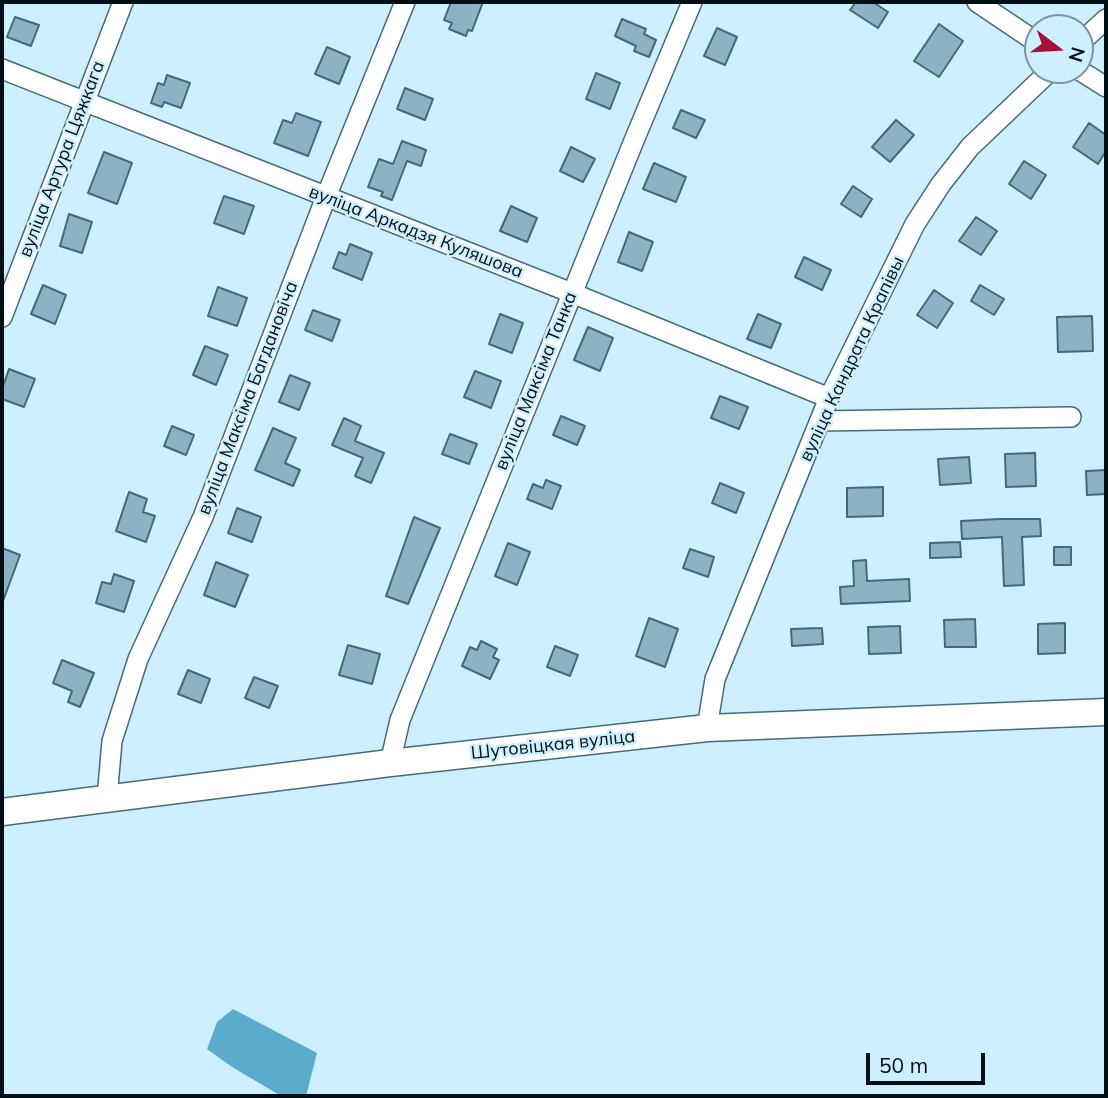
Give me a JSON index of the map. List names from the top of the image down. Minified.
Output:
{"streets":{"main road":["Шутовіцкая вуліца"],"street":["вуліца Артура Цяжкага","вуліца Аркадзя Куляшова","вуліца Кандрата Крапівы","вуліца Максіма Танка","вуліца Максіма Багдановіча"]},"crossings":[["вуліца Артура Цяжкага","вуліца Аркадзя Куляшова"],["вуліца Аркадзя Куляшова","вуліца Кандрата Крапівы"],["вуліца Аркадзя Куляшова","вуліца Максіма Танка"],["вуліца Аркадзя Куляшова","вуліца Максіма Багдановіча"],["вуліца Кандрата Крапівы","Шутовіцкая вуліца"],["вуліца Максіма Танка","Шутовіцкая вуліца"],["вуліца Максіма Багдановіча","Шутовіцкая вуліца"]],"scale_bar":"50 m","north":"right"}
